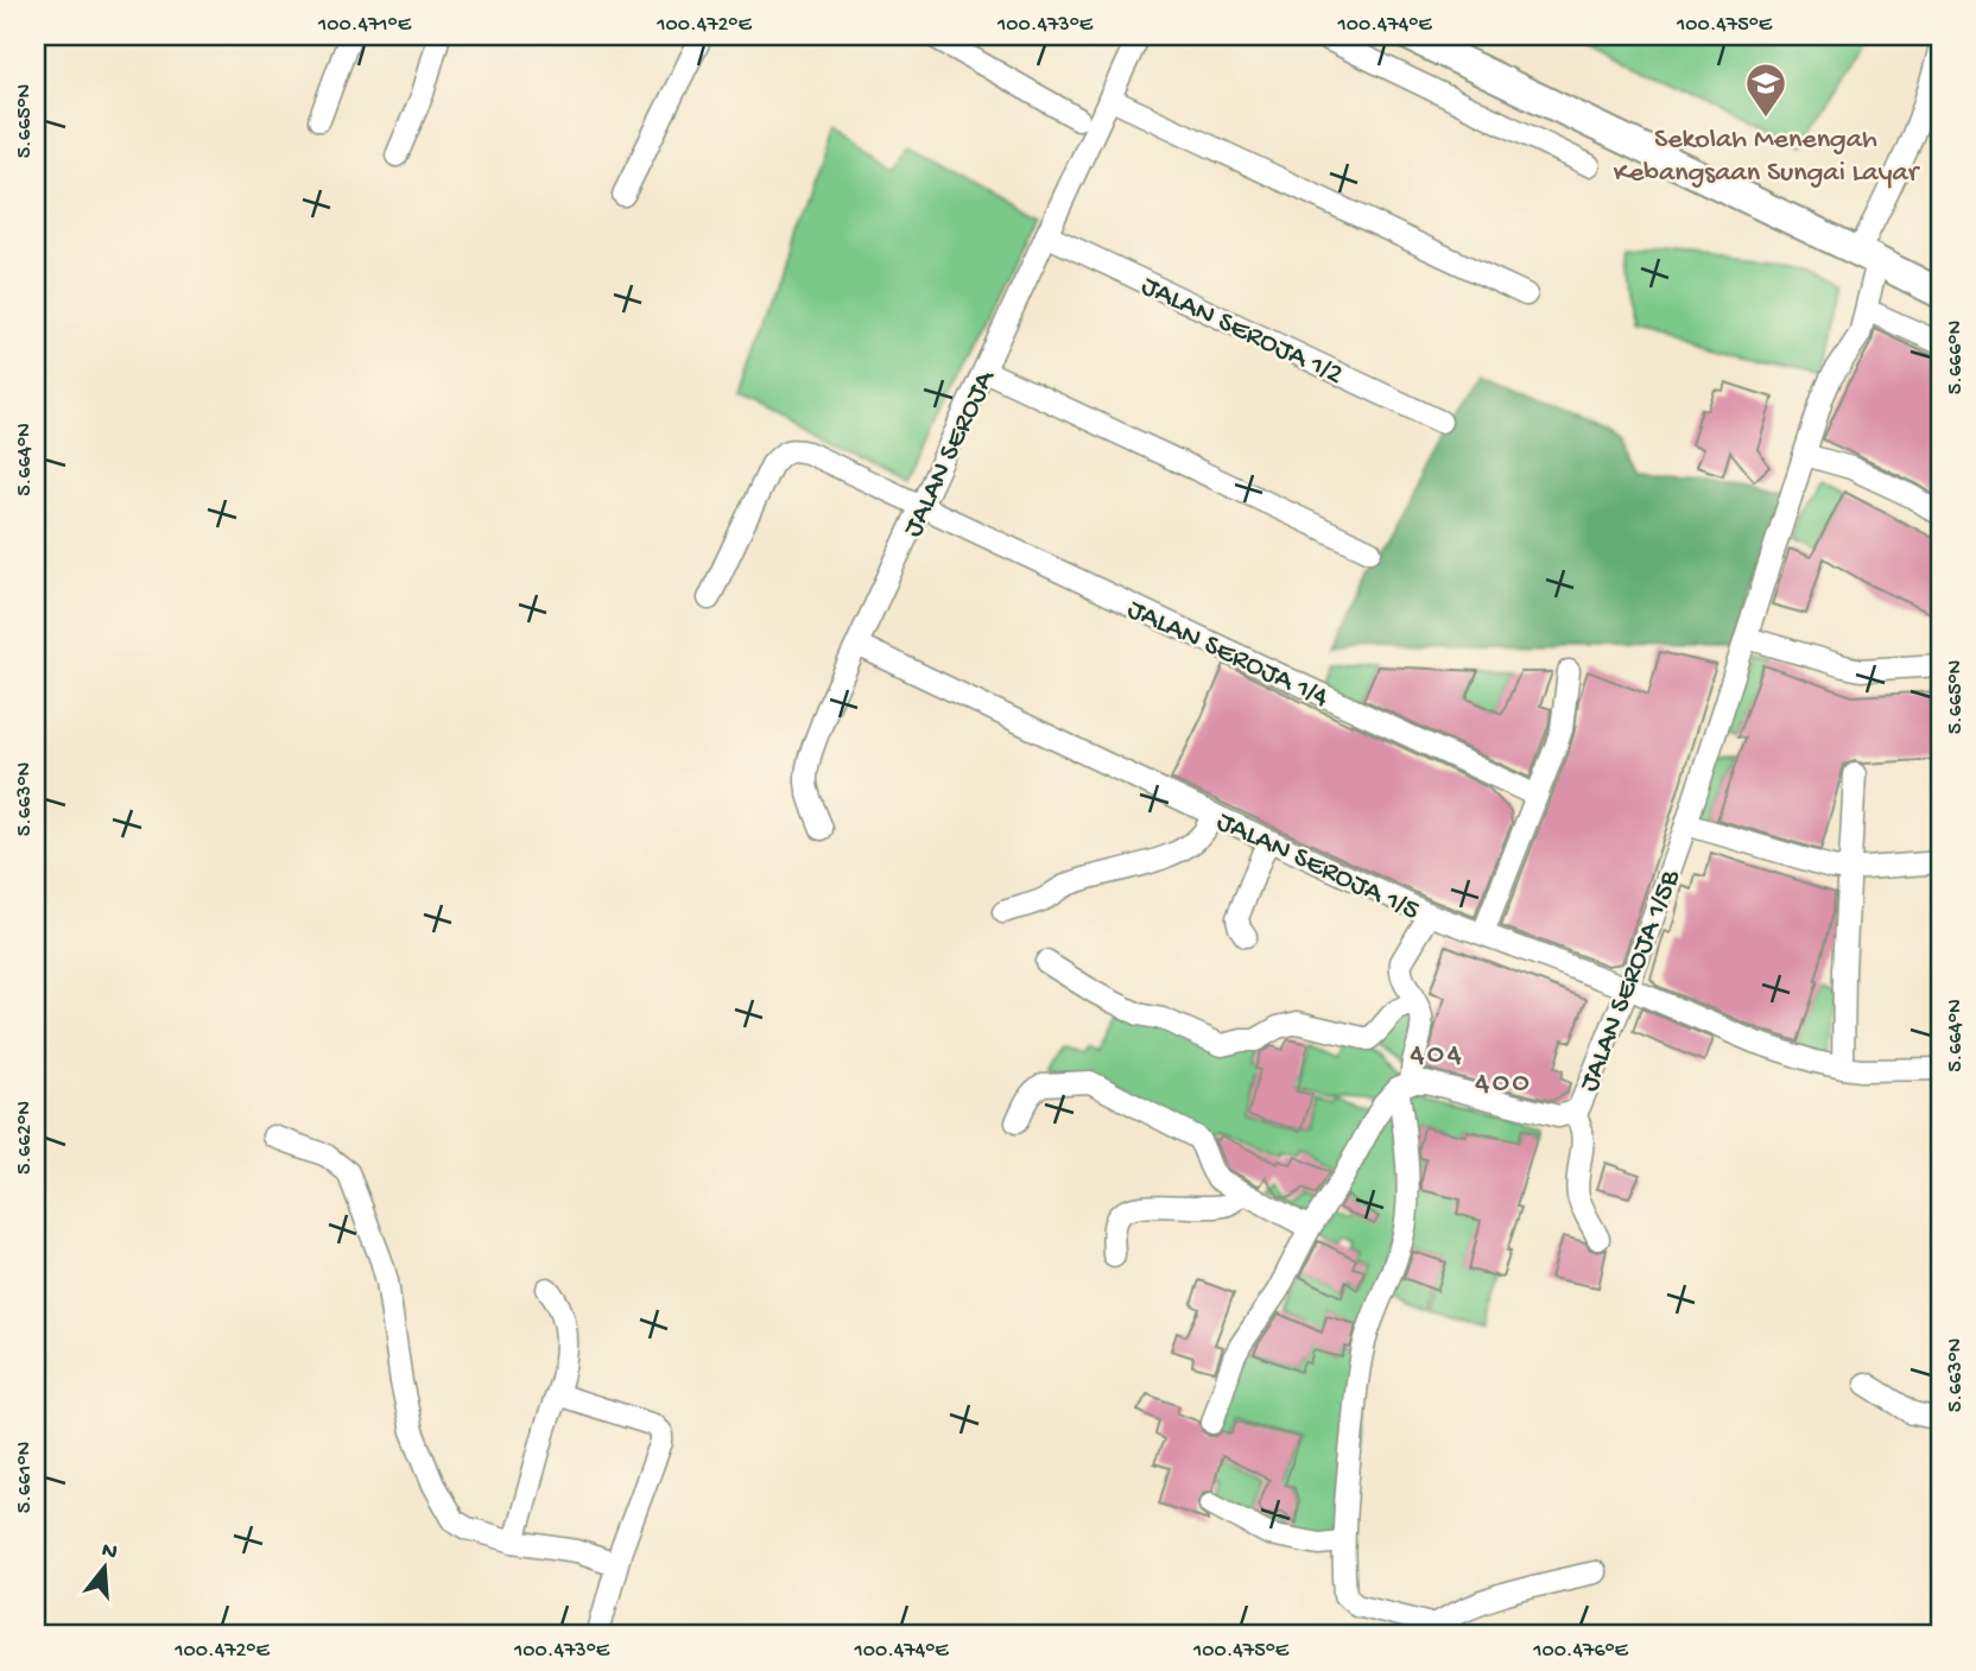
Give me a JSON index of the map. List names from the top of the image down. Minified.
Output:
{"streets":{"street":["JALAN SEROJA 1/2","JALAN SEROJA","JALAN SEROJA 1/4","JALAN SEROJA 1/5","JALAN SEROJA 1/5B"]},"crossings":[["JALAN SEROJA 1/2","JALAN SEROJA"],["JALAN SEROJA","JALAN SEROJA 1/4"],["JALAN SEROJA","JALAN SEROJA 1/5"],["JALAN SEROJA 1/5","JALAN SEROJA 1/5B"]],"districts":["404","400"],"places":{"school or university":["Sekolah Menengah Kebangsaan Sungai Layar"]},"north":"top","coordinates":["100.471°E","100.472°E","100.473°E","100.474°E","100.475°E","5.665°N","5.666°N","5.664°N","5.663°N","5.662°N","5.661°N","100.476°E"]}
